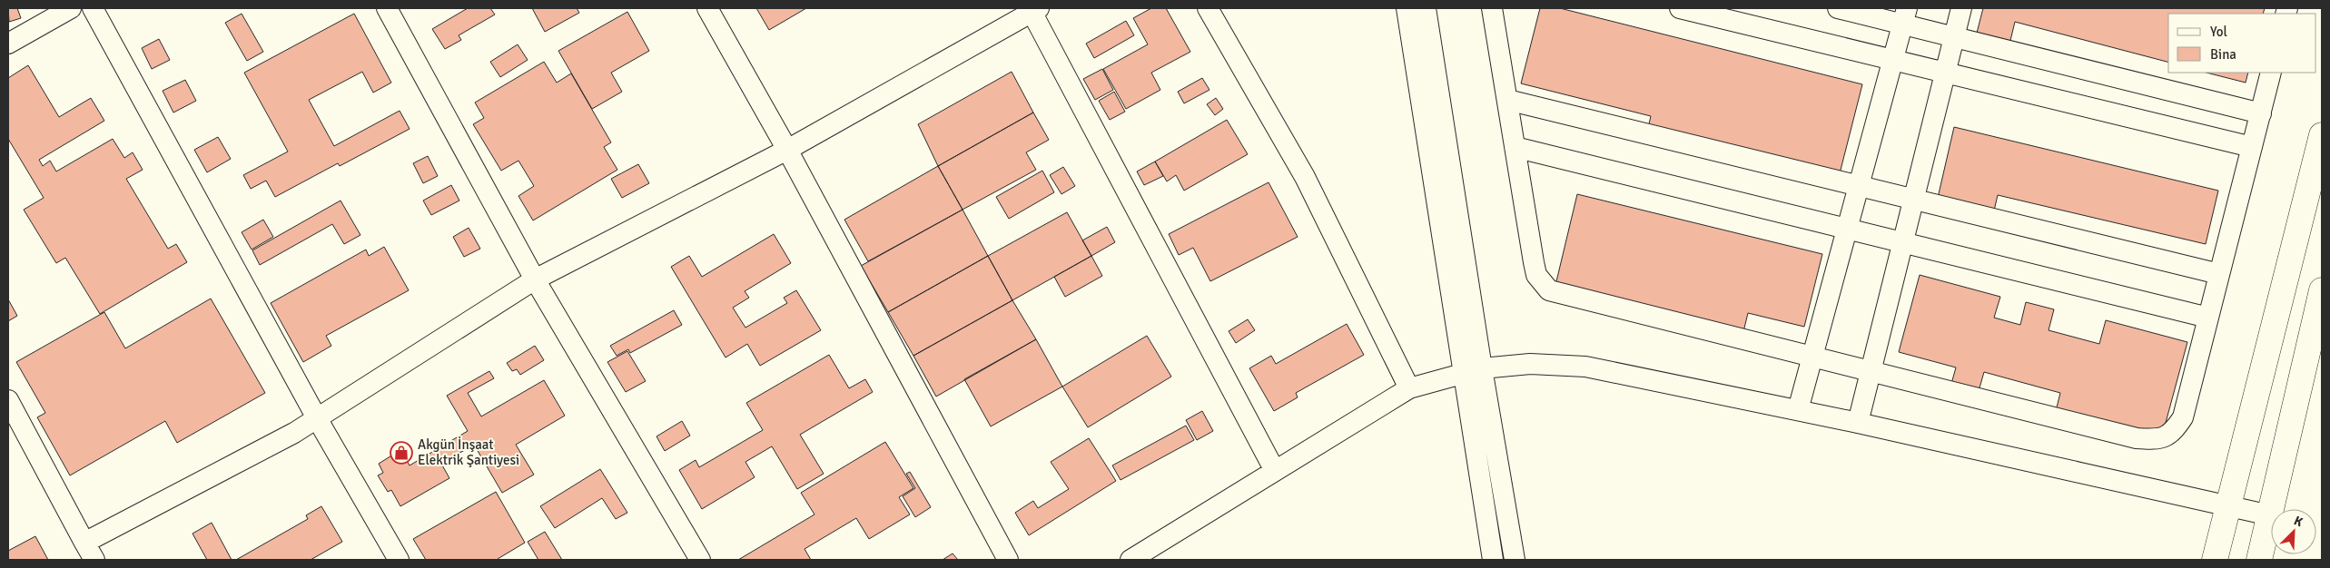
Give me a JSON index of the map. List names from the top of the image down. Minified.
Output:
{"places":{"shop":["Akgün İnşaat Elektrik Şantiyesi"]},"legend":["Yol","Bina"],"north":"top right"}
